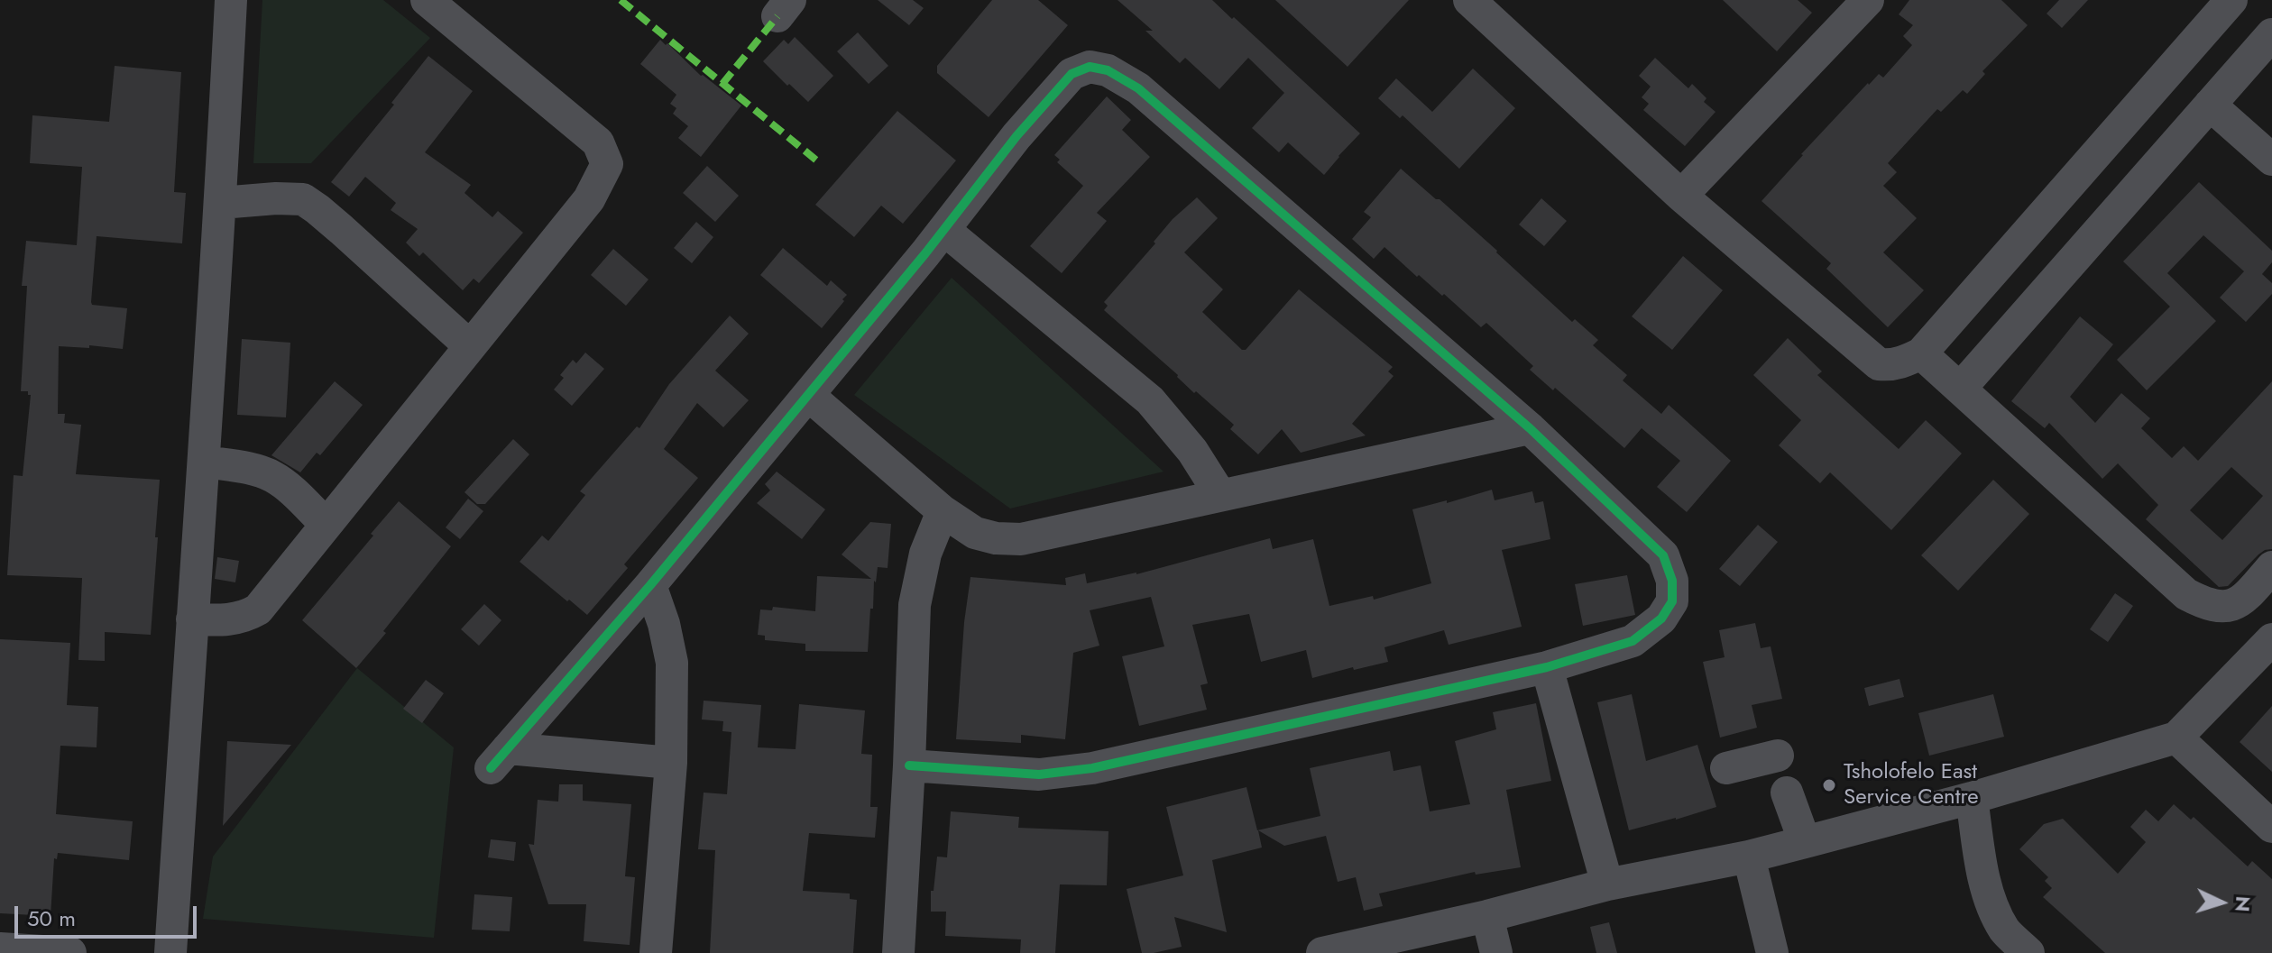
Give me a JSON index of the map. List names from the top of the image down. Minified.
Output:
{"places":["Tsholofelo East Service Centre"],"scale_bar":"50 m","north":"right"}
